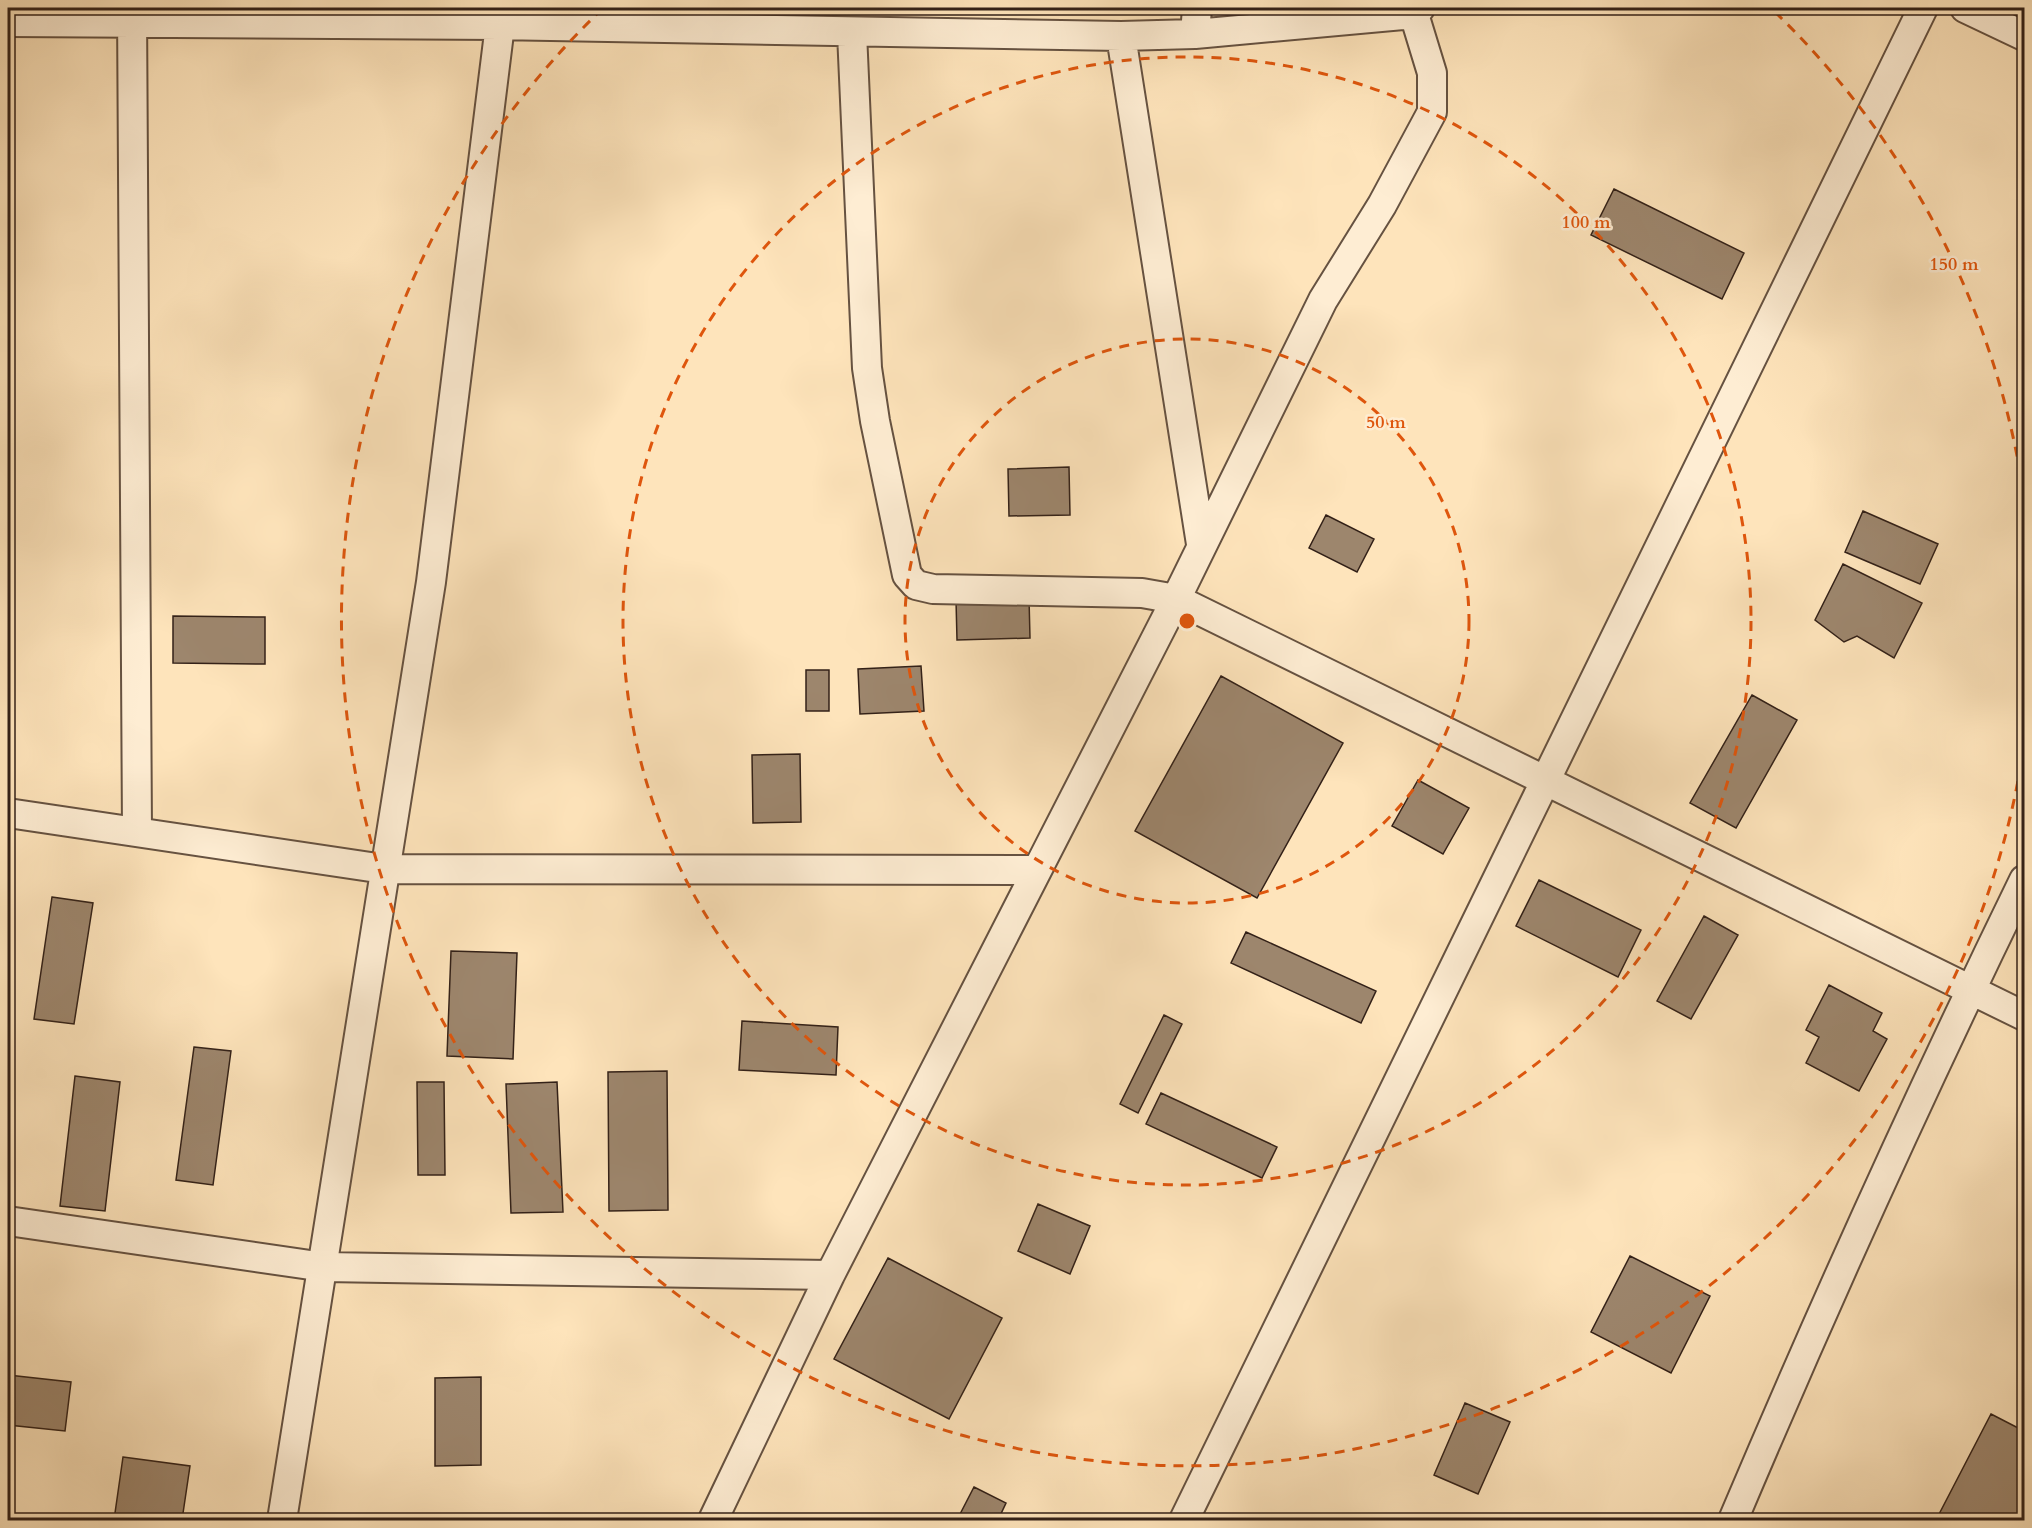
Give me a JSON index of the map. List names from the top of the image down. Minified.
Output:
{"rings":["100 m","150 m","50 m"]}
